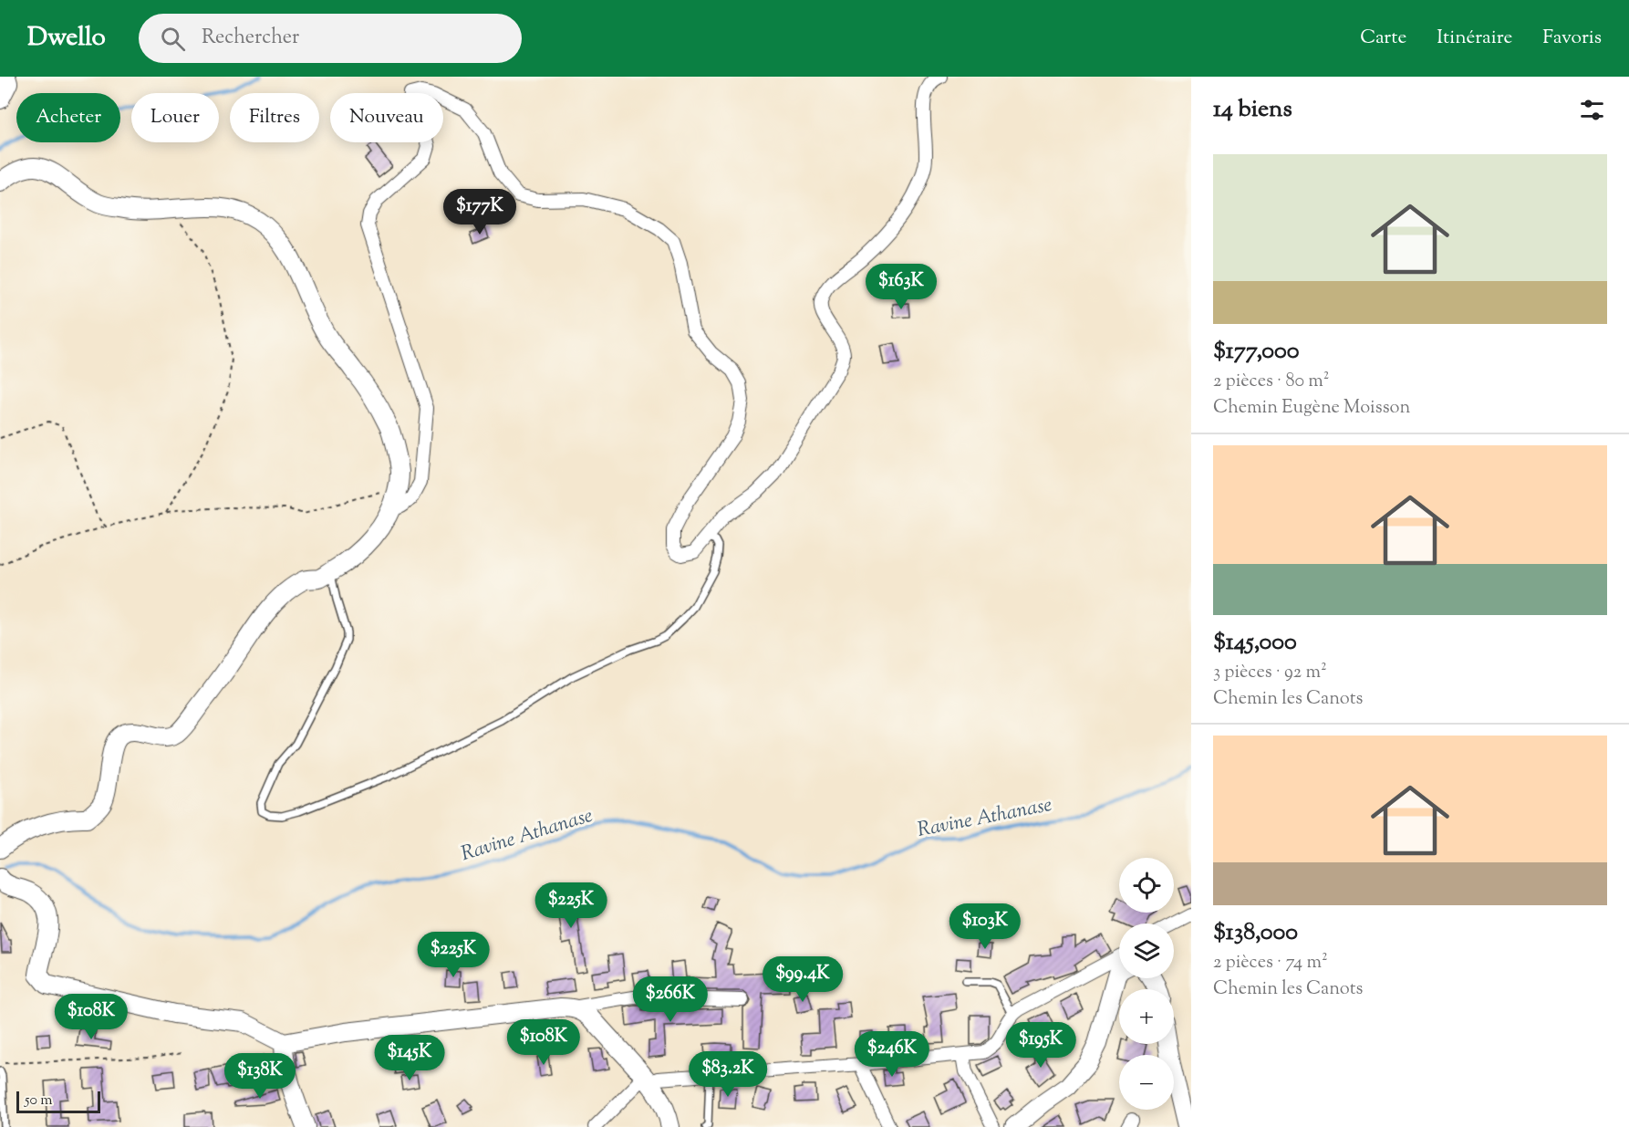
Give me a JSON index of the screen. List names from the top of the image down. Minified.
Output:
{"water":["Ravine Athanase"],"scale_bar":"50 m","page":{"header":"Dwello","search":"Rechercher","nav":["Carte","Itinéraire","Favoris"],"heading":"14 biens","chip":["Acheter","Louer","Filtres","Nouveau"],"list":[{"name":"$177,000","note":"2 pièces · 80 m² · Chemin Eugène Moisson"},{"name":"$145,000","note":"3 pièces · 92 m² · Chemin les Canots"},{"name":"$138,000","note":"2 pièces · 74 m² · Chemin les Canots"}],"price":["$177K","$163K","$225K","$103K","$225K","$99.4K","$266K","$108K","$108K","$195K","$246K","$145K","$83.2K","$138K"],"map_buttons":["+","−"],"scale":"50 m"}}
